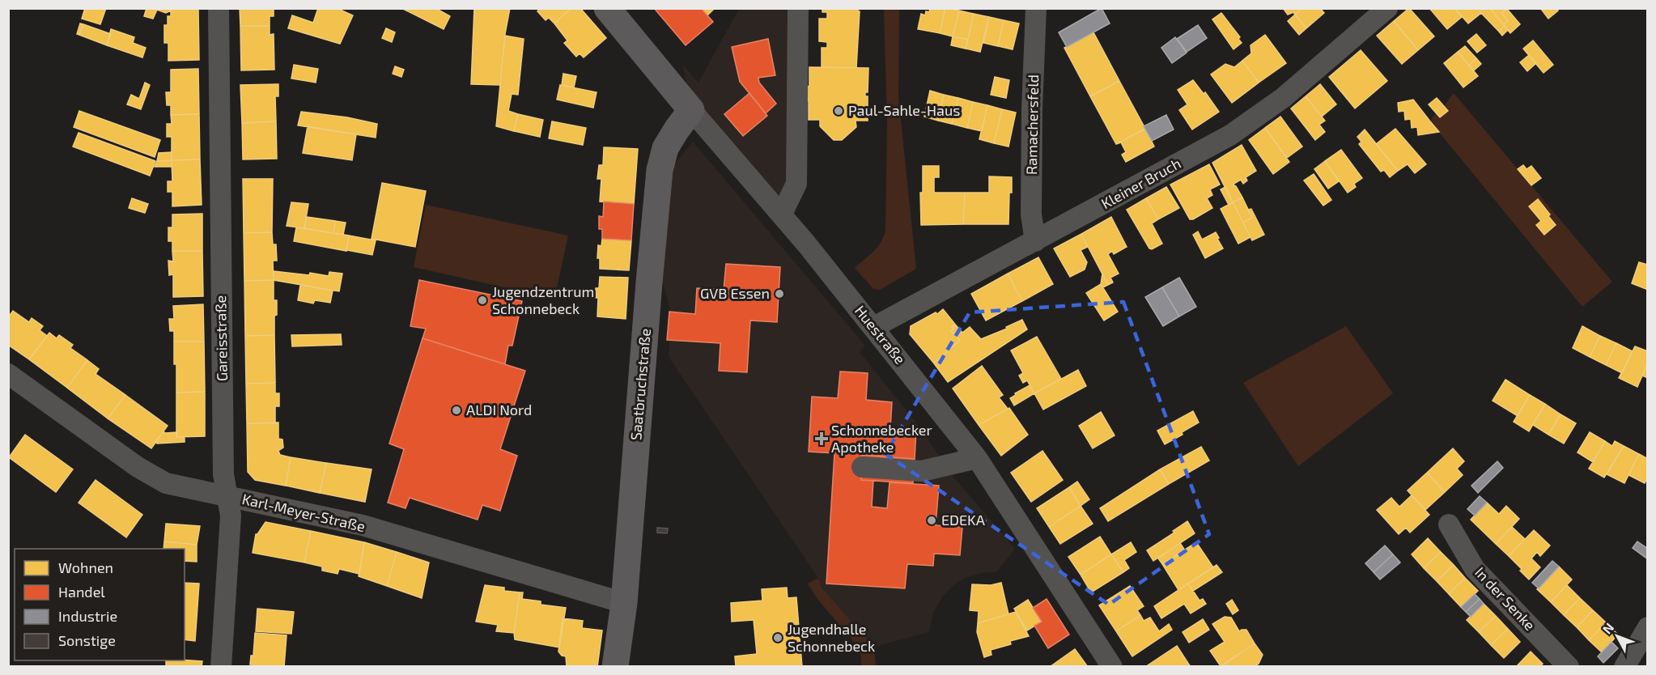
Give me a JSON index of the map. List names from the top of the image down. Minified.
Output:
{"streets":{"main road":["Huestraße","Saatbruchstraße"],"street":["Ramachersfeld","Kleiner Bruch","Gareisstraße","Karl-Meyer-Straße","In der Senke"]},"crossings":[["Ramachersfeld","Kleiner Bruch"],["Kleiner Bruch","Huestraße"],["Huestraße","Saatbruchstraße"],["Gareisstraße","Karl-Meyer-Straße"],["Saatbruchstraße","Karl-Meyer-Straße"]],"places":{"other":["Paul-Sahle-Haus","GVB Essen","Jugendzentrum Schonnebeck","ALDI Nord","EDEKA","Jugendhalle Schonnebeck"],"health":["Schonnebecker Apotheke"]},"legend":["Wohnen","Handel","Industrie","Sonstige"],"north":"top left"}
